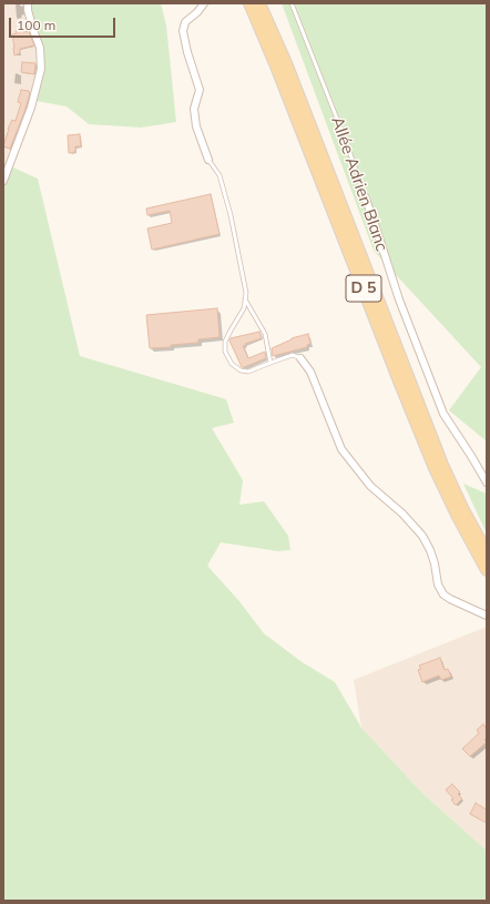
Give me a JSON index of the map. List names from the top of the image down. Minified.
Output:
{"streets":{"main road":["D 5"],"street":["Allée Adrien Blanc"]},"scale_bar":"100 m"}
